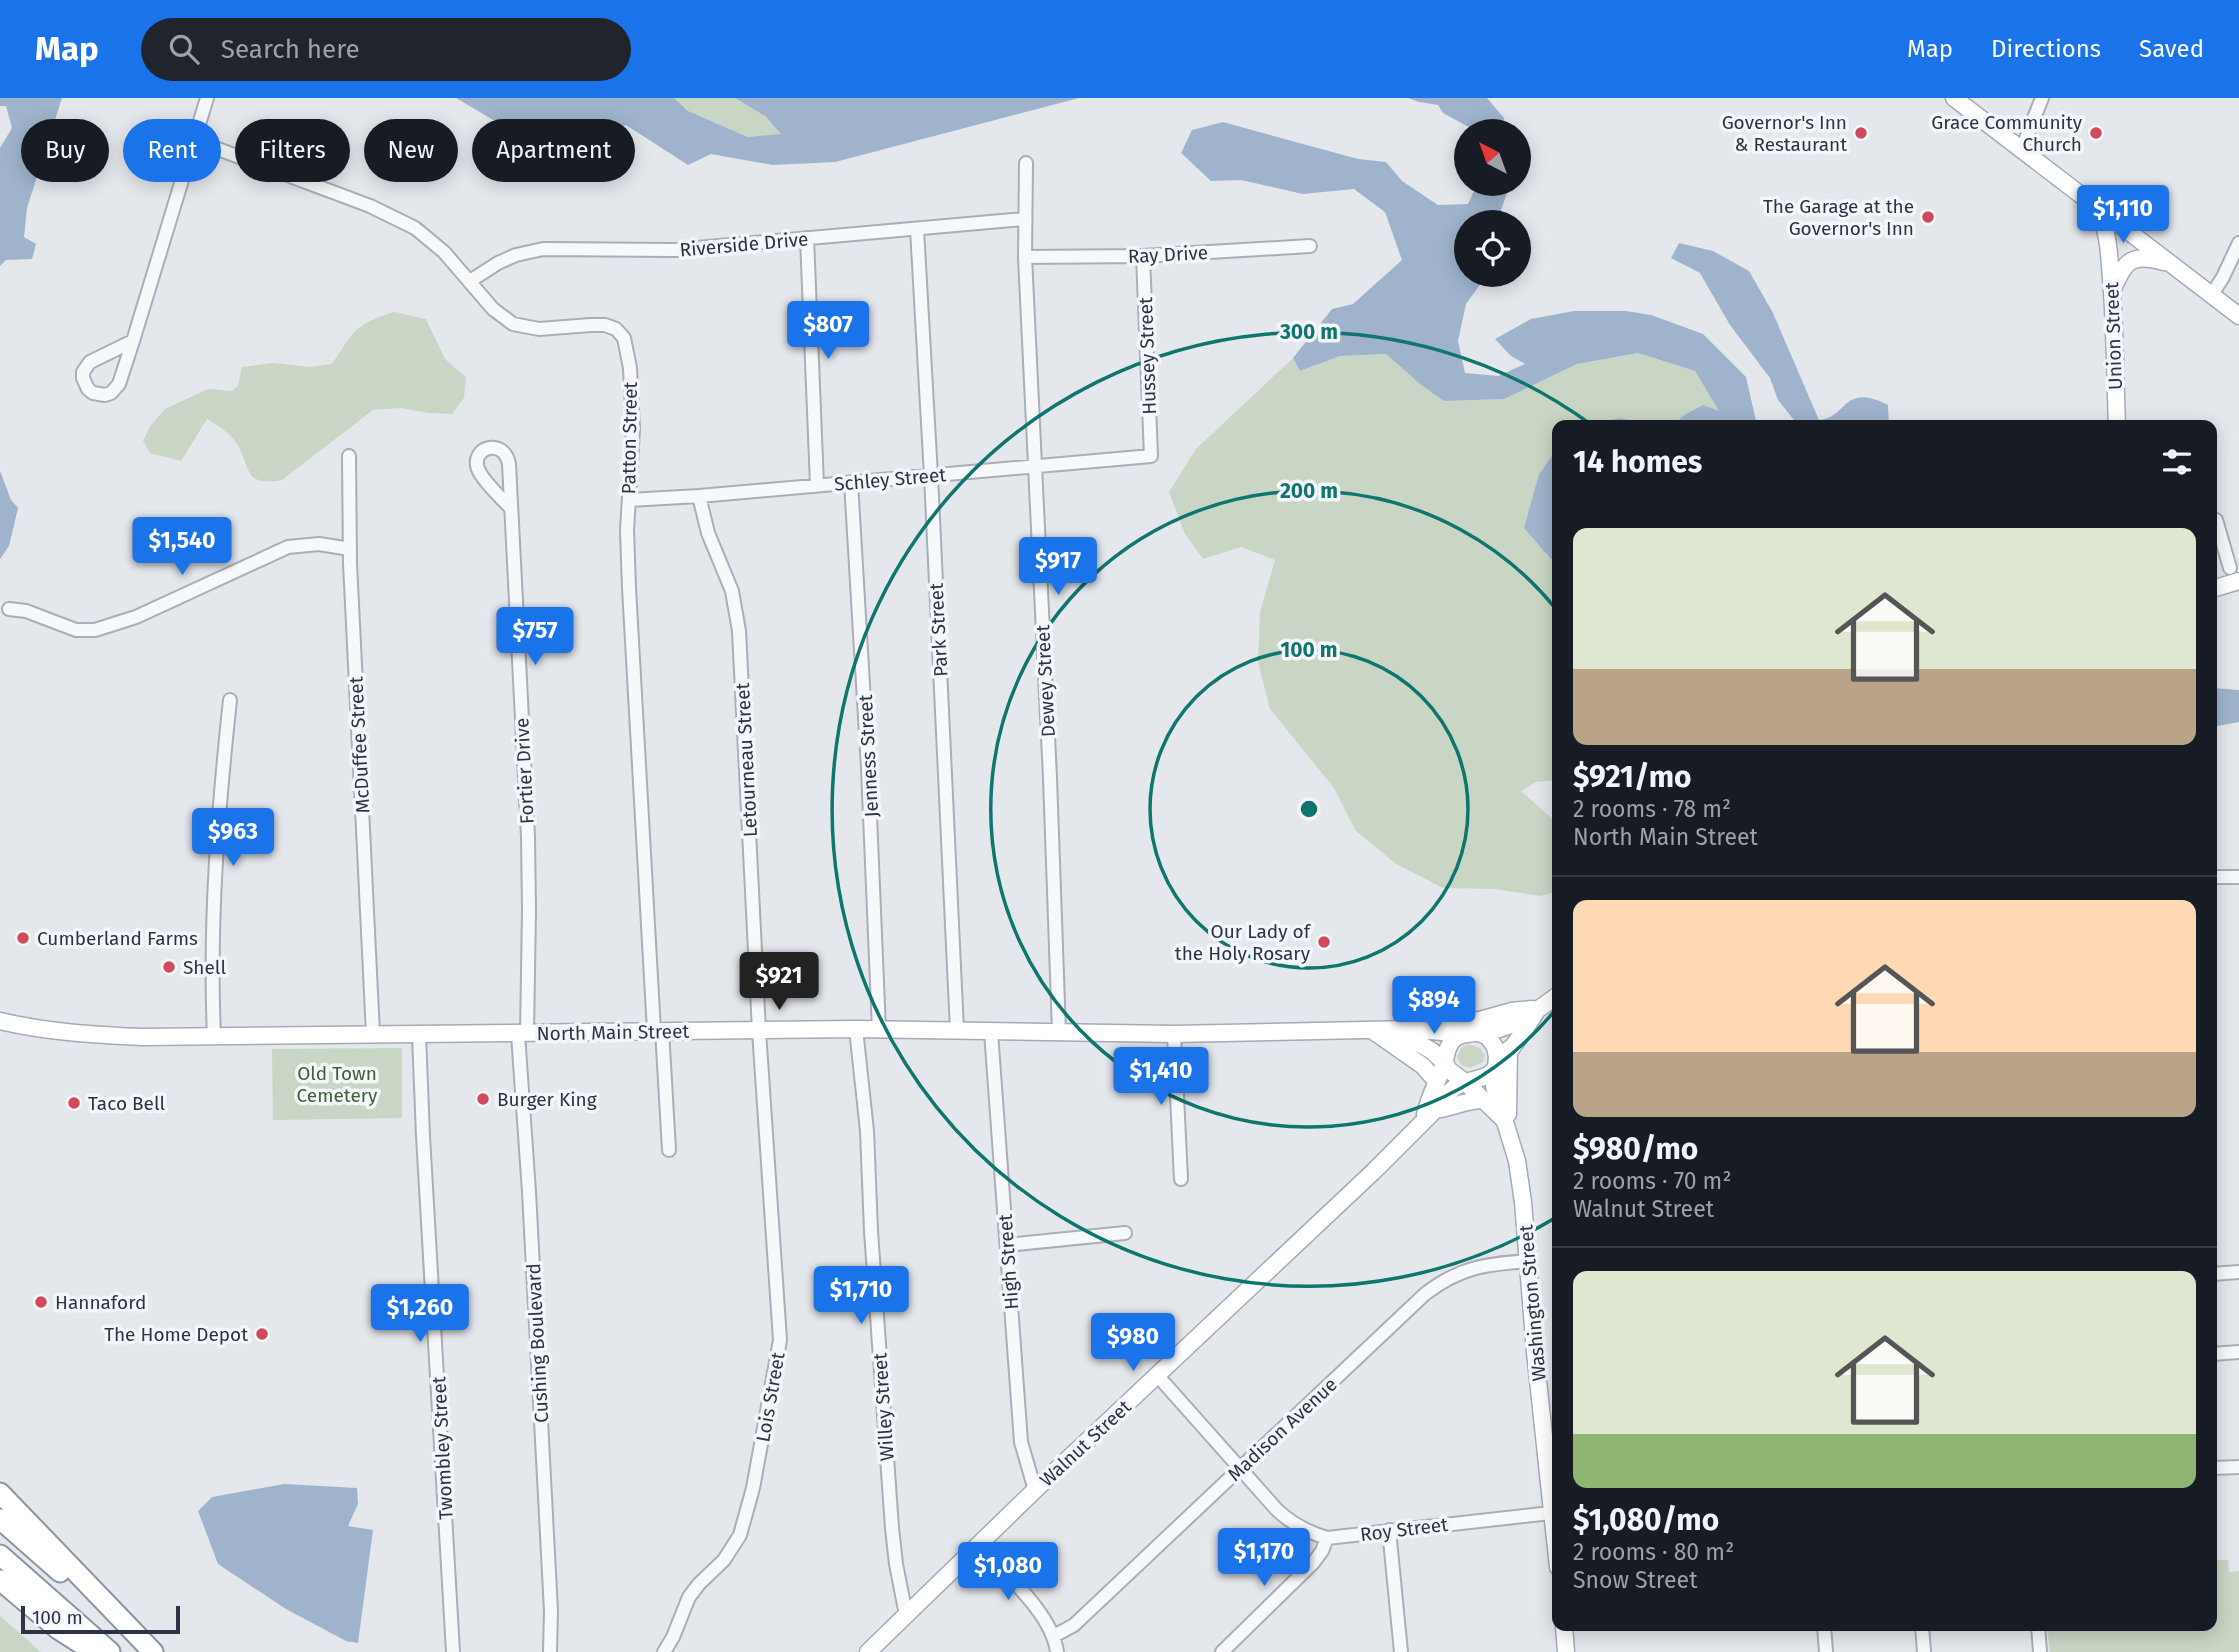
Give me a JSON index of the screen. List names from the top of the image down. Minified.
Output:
{"streets":{"main road":["Union Street","North Main Street","Washington Street","Walnut Street"],"street":["Riverside Drive","Ray Drive","Hussey Street","Patton Street","Schley Street","Park Street","Dewey Street","McDuffee Street","Jenness Street","Letourneau Street","Fortier Drive","High Street","Cushing Boulevard","Lois Street","Willey Street","Madison Avenue","Twombley Street","Roy Street"]},"crossings":[["Riverside Drive","Patton Street"],["Riverside Drive","Park Street"],["Riverside Drive","Dewey Street"],["Ray Drive","Hussey Street"],["Ray Drive","Dewey Street"],["Hussey Street","Schley Street"],["Patton Street","Schley Street"],["Patton Street","North Main Street"],["Schley Street","Park Street"],["Schley Street","Dewey Street"],["Schley Street","Jenness Street"],["Schley Street","Letourneau Street"],["Park Street","North Main Street"],["Dewey Street","North Main Street"],["McDuffee Street","North Main Street"],["Jenness Street","North Main Street"],["Letourneau Street","North Main Street"],["Letourneau Street","Lois Street"],["Fortier Drive","North Main Street"],["Fortier Drive","Cushing Boulevard"],["North Main Street","High Street"],["North Main Street","Washington Street"],["North Main Street","Cushing Boulevard"],["North Main Street","Lois Street"],["North Main Street","Willey Street"],["North Main Street","Walnut Street"],["North Main Street","Twombley Street"],["High Street","Walnut Street"],["Washington Street","Madison Avenue"],["Washington Street","Walnut Street"],["Washington Street","Roy Street"],["Willey Street","Walnut Street"]],"parks":["Old Town Cemetery"],"places":["Governor's Inn & Restaurant","Grace Community Church","The Garage at the Governor's Inn","Cumberland Farms","Our Lady of the Holy Rosary","Shell","Burger King","Taco Bell","Hannaford","The Home Depot"],"scale_bar":"100 m","north":"top left","page":{"header":"Map","search":"Search here","nav":["Map","Directions","Saved"],"chip":["Buy","Rent","Filters","New","Apartment"],"price":["$1,110","$807","$1,540","$917","$757","$963","$921","$894","$1,410","$1,710","$1,260","$980","$1,170","$1,080"],"heading":"14 homes","list":[{"name":"$921/mo","note":"2 rooms · 78 m² · North Main Street"},{"name":"$980/mo","note":"2 rooms · 70 m² · Walnut Street"},{"name":"$1,080/mo","note":"2 rooms · 80 m² · Snow Street"}],"scale":"100 m"},"rings":["300 m","200 m","100 m"]}
